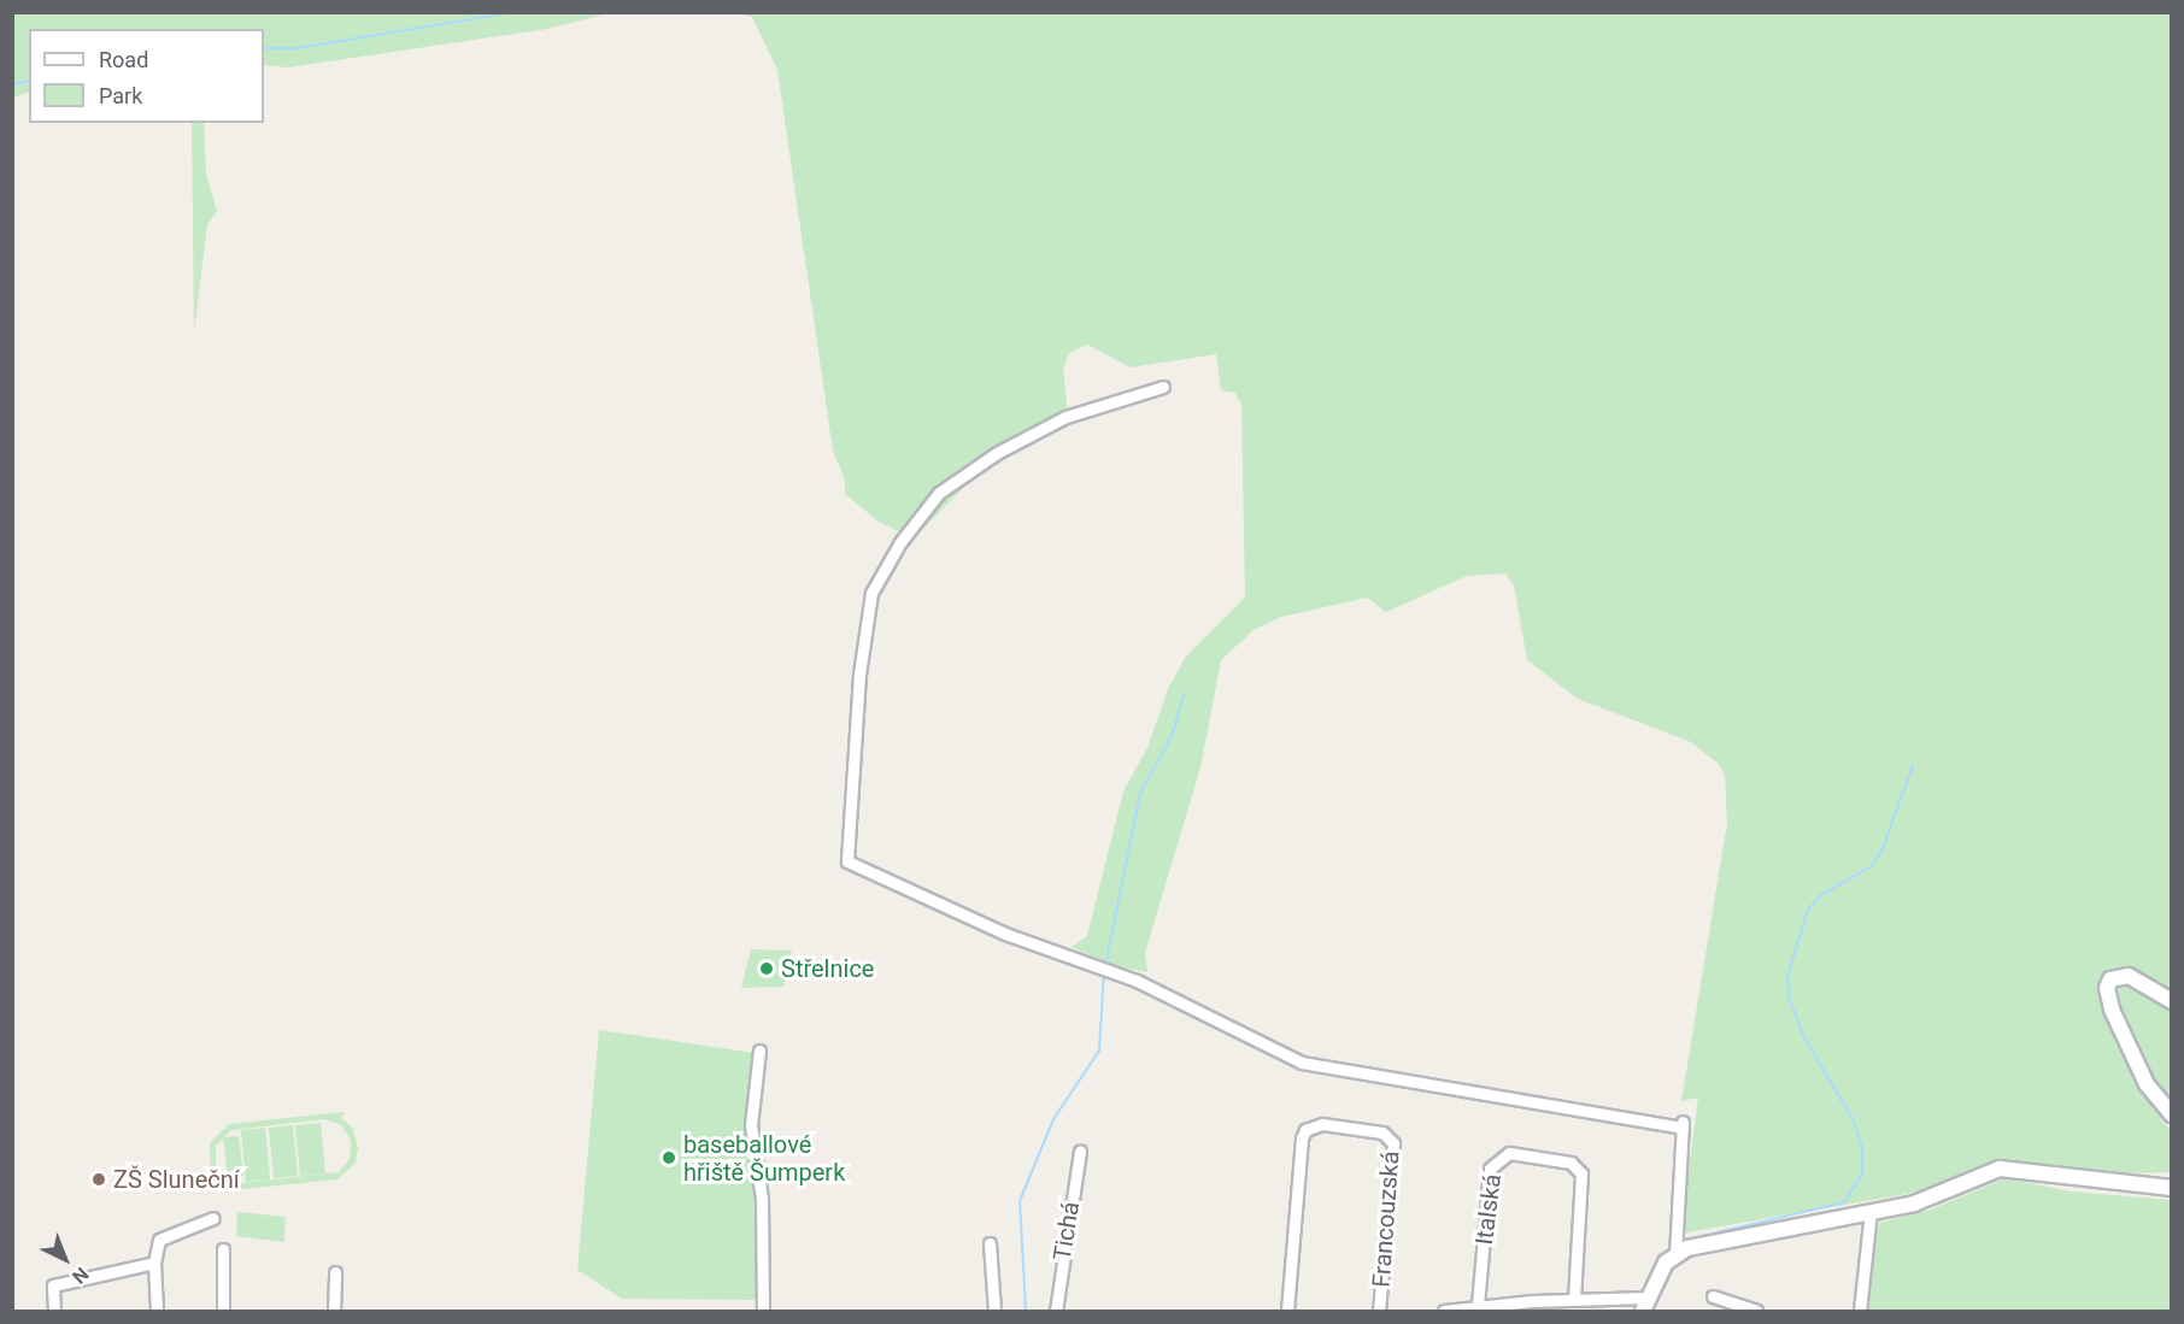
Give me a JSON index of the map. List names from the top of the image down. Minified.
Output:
{"streets":{"street":["Italská","Francouzská","Tichá"]},"places":["Střelnice","baseballové hřiště Šumperk","ZŠ Sluneční"],"legend":["Road","Park"],"north":"bottom right"}
